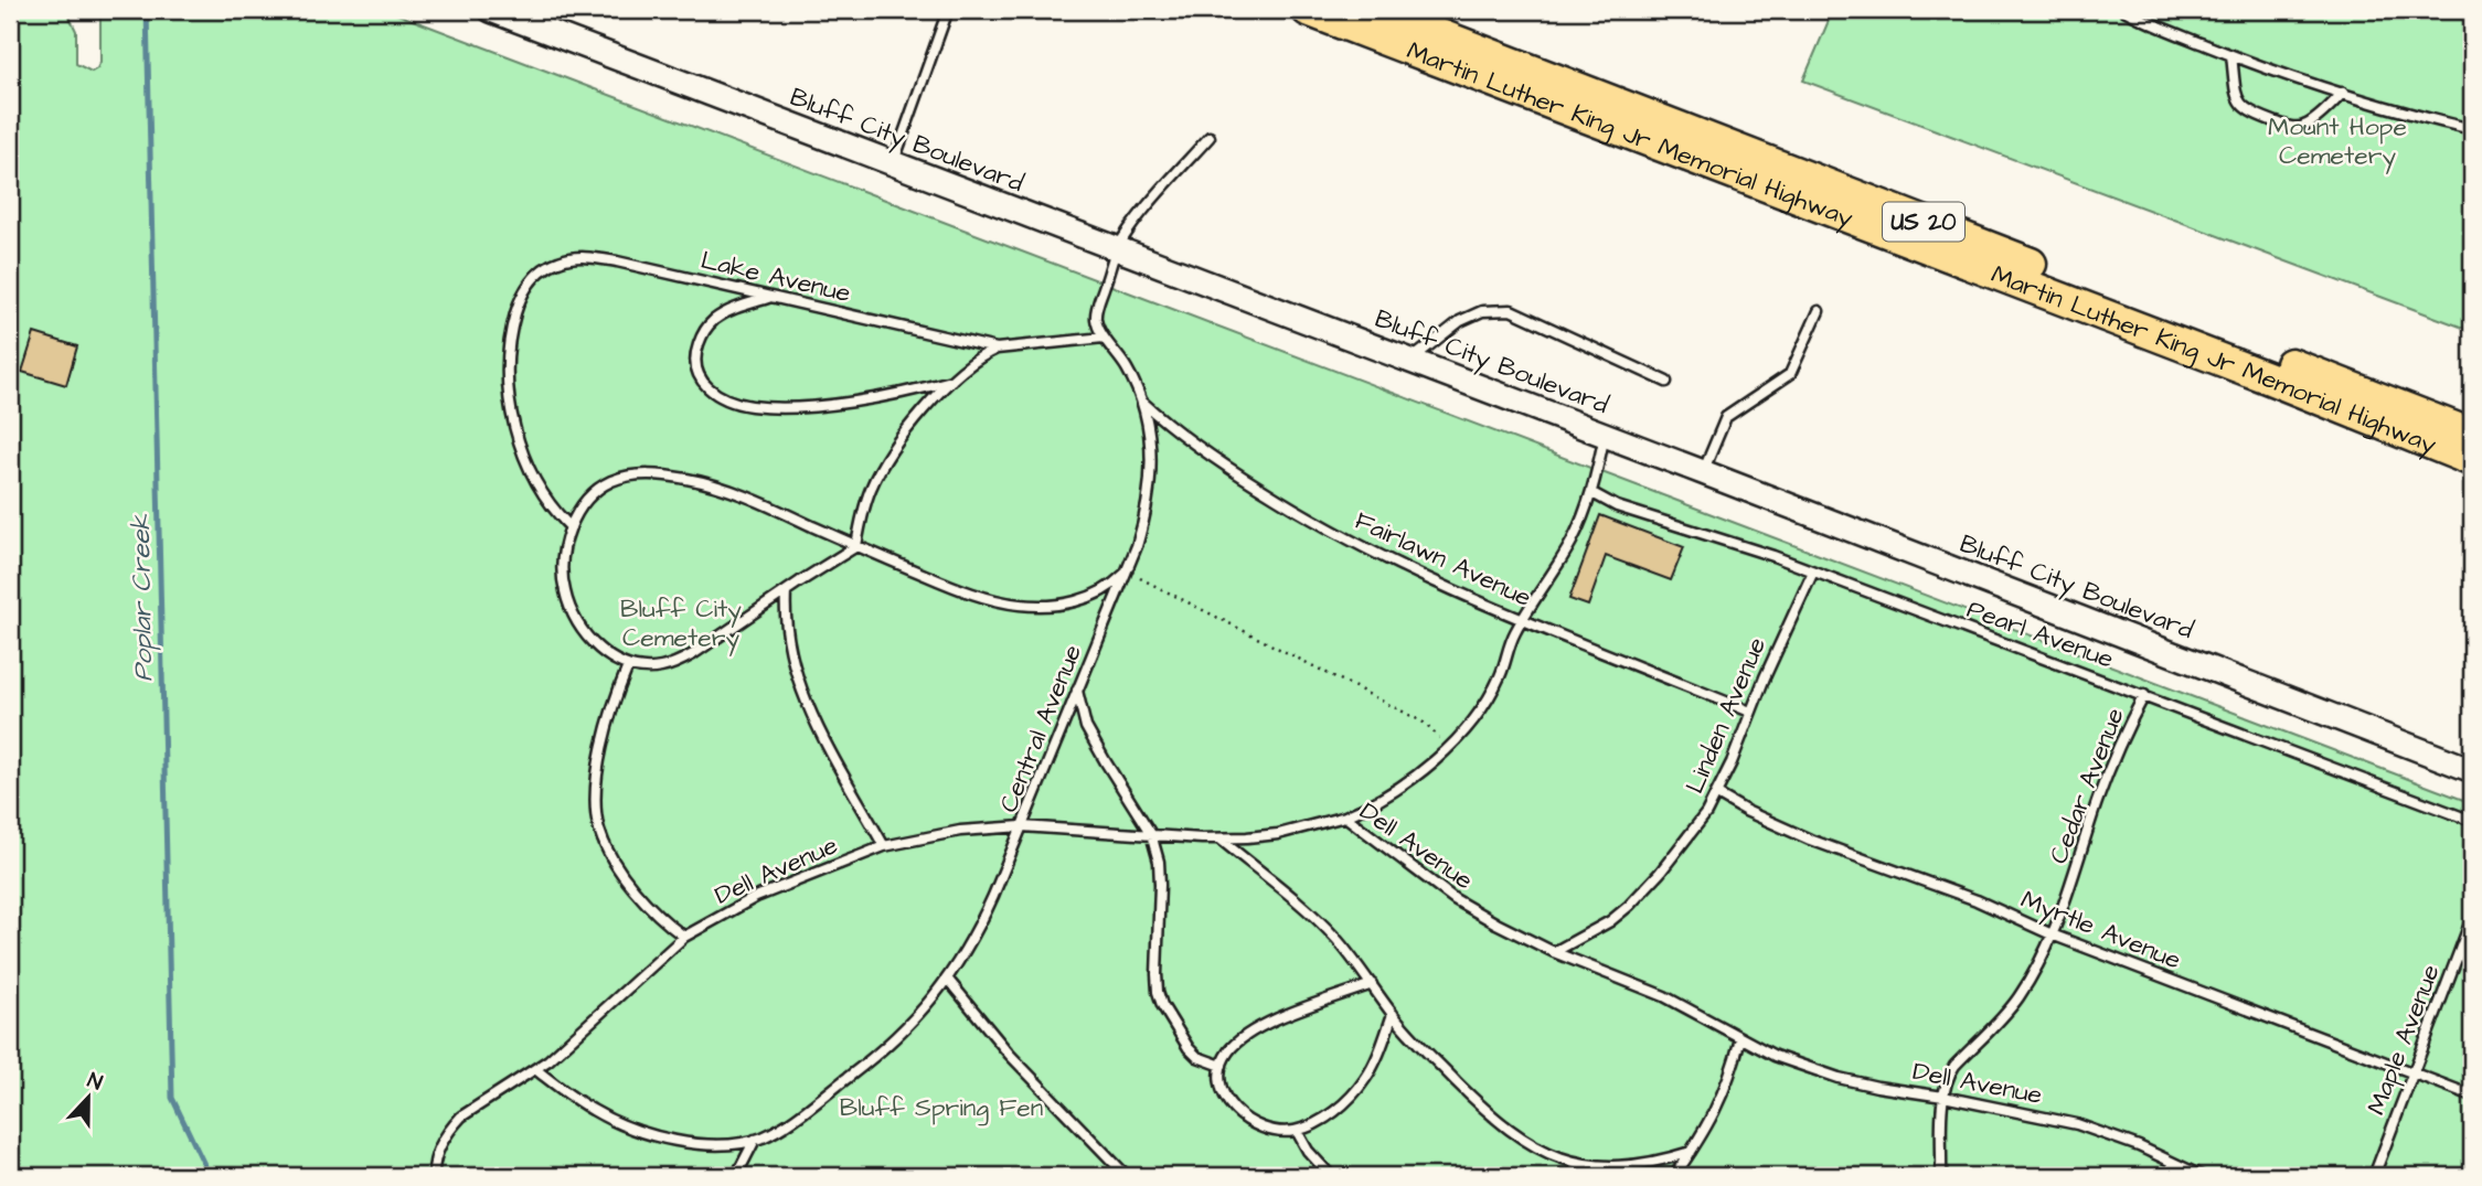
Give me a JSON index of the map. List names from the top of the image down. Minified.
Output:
{"streets":{"highway":["Martin Luther King Jr Memorial Highway","US 20"],"street":["Bluff City Boulevard"],"lane":["Lake Avenue","Fairlawn Avenue","Pearl Avenue","Linden Avenue","Central Avenue","Cedar Avenue","Dell Avenue","Myrtle Avenue","Maple Avenue"]},"crossings":[["Fairlawn Avenue","Linden Avenue"],["Fairlawn Avenue","Central Avenue"],["Pearl Avenue","Linden Avenue"],["Pearl Avenue","Cedar Avenue"],["Linden Avenue","Dell Avenue"],["Linden Avenue","Myrtle Avenue"],["Central Avenue","Dell Avenue"],["Cedar Avenue","Dell Avenue"],["Cedar Avenue","Myrtle Avenue"],["Myrtle Avenue","Maple Avenue"]],"water":["Poplar Creek"],"parks":["Mount Hope Cemetery","Bluff City Cemetery","Bluff Spring Fen"],"north":"top"}
